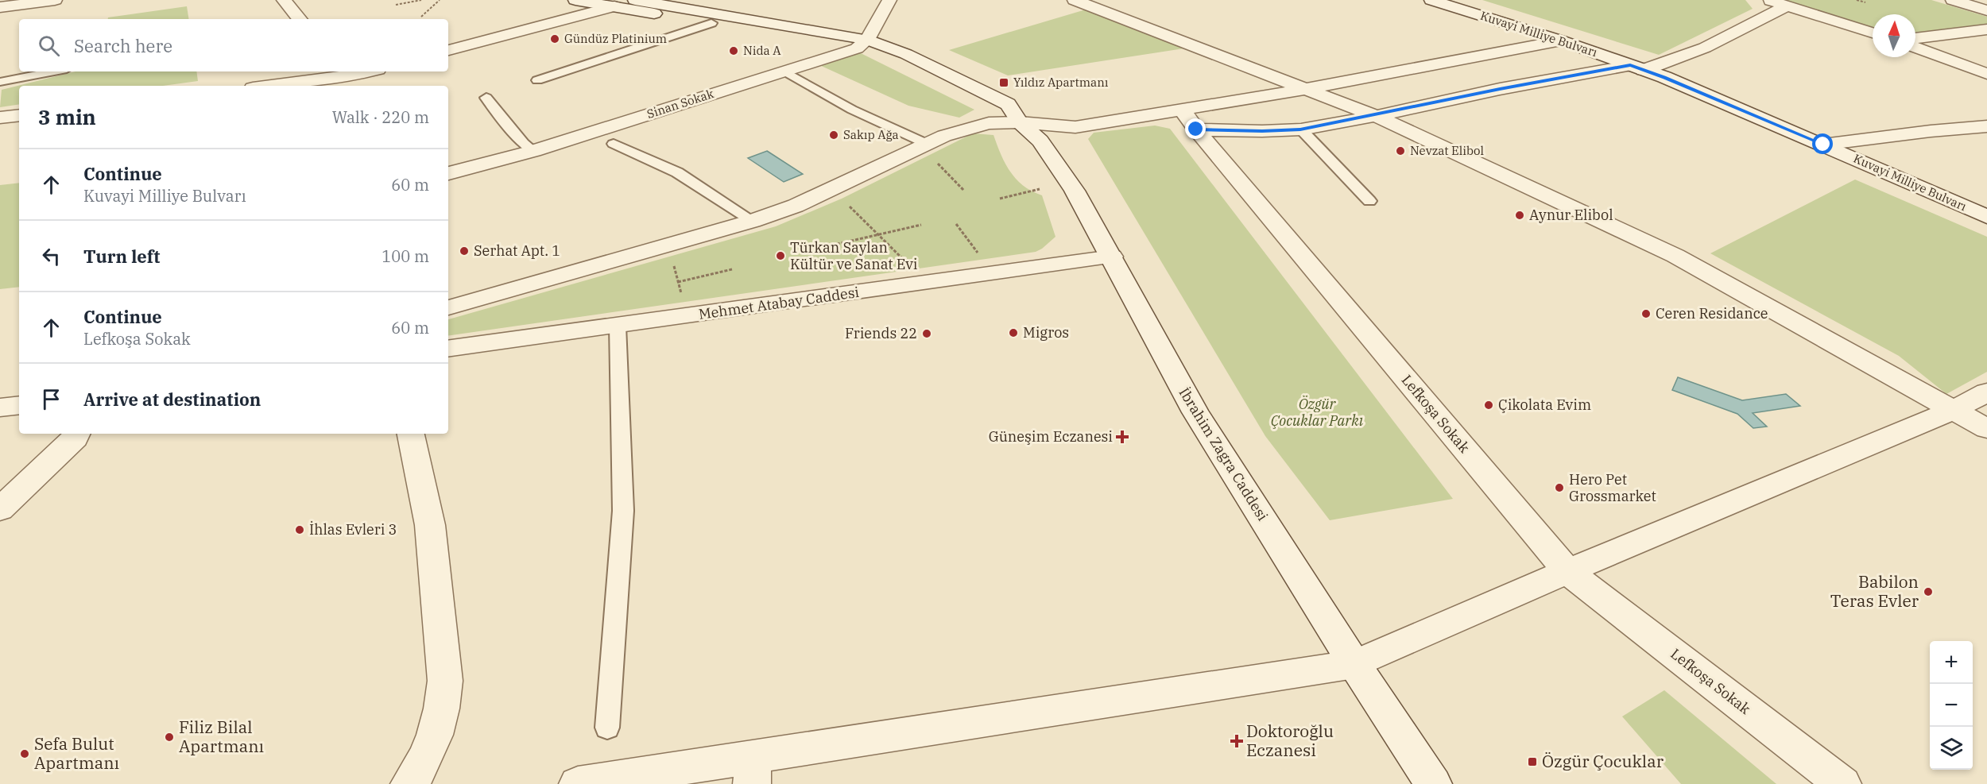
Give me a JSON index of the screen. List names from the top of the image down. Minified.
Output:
{"streets":{"street":["Kuvayi Milliye Bulvarı","Sinan Sokak","Mehmet Atabay Caddesi","Lefkoşa Sokak","İbrahim Zagra Caddesi"]},"crossings":[["Mehmet Atabay Caddesi","İbrahim Zagra Caddesi"]],"parks":["Özgür Çocuklar Parkı"],"places":{"other":["Gündüz Platinium","Nida A","Sakıp Ağa","Nevzat Elibol","Aynur Elibol","Serhat Apt. 1","Türkan Saylan Kültür ve Sanat Evi","Ceren Residance","Migros","Friends 22","Çikolata Evim","Hero Pet Grossmarket","İhlas Evleri 3","Babilon Teras Evler","Filiz Bilal Apartmanı","Sefa Bulut Apartmanı"],"transit":["Yıldız Apartmanı","Özgür Çocuklar"],"health":["Güneşim Eczanesi","Doktoroğlu Eczanesi"]},"north":"top","page":{"search":"Search here","heading":["3 min","Walk · 220 m"],"list":[["Continue","Kuvayi Milliye Bulvarı","60 m"],["Turn left","100 m"],["Continue","Lefkoşa Sokak","60 m"],"Arrive at destination"],"map_buttons":["+","−"]}}
